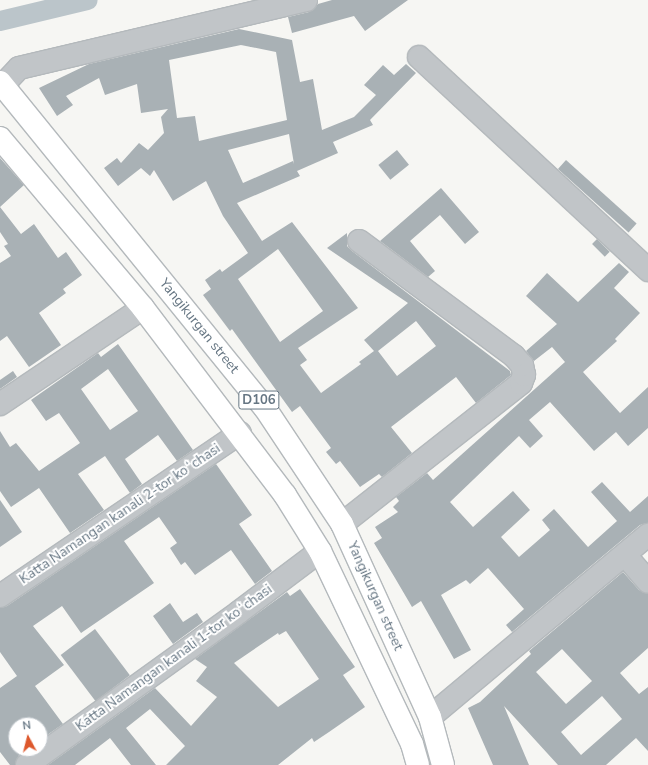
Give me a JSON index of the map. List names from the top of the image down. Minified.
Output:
{"streets":{"main road":["Yangikurgan street","D106"],"street":["Katta Namangan kanali 2-tor koʻchasi","Katta Namangan kanali 1-tor koʻchasi"]},"crossings":[["Yangikurgan street","Katta Namangan kanali 2-tor koʻchasi"],["Yangikurgan street","Katta Namangan kanali 1-tor koʻchasi"]],"north":"top"}
